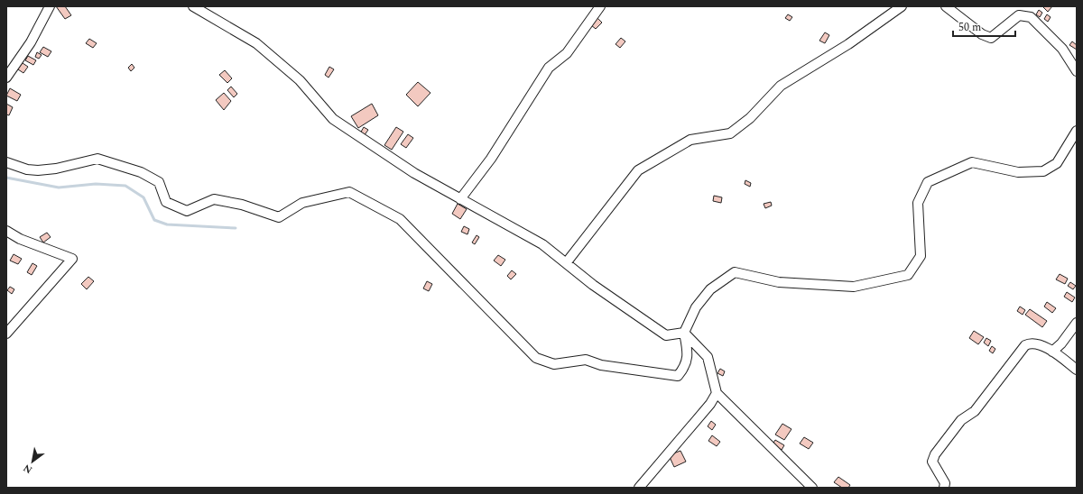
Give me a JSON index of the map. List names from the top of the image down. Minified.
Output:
{"scale_bar":"50 m","north":"bottom left"}
